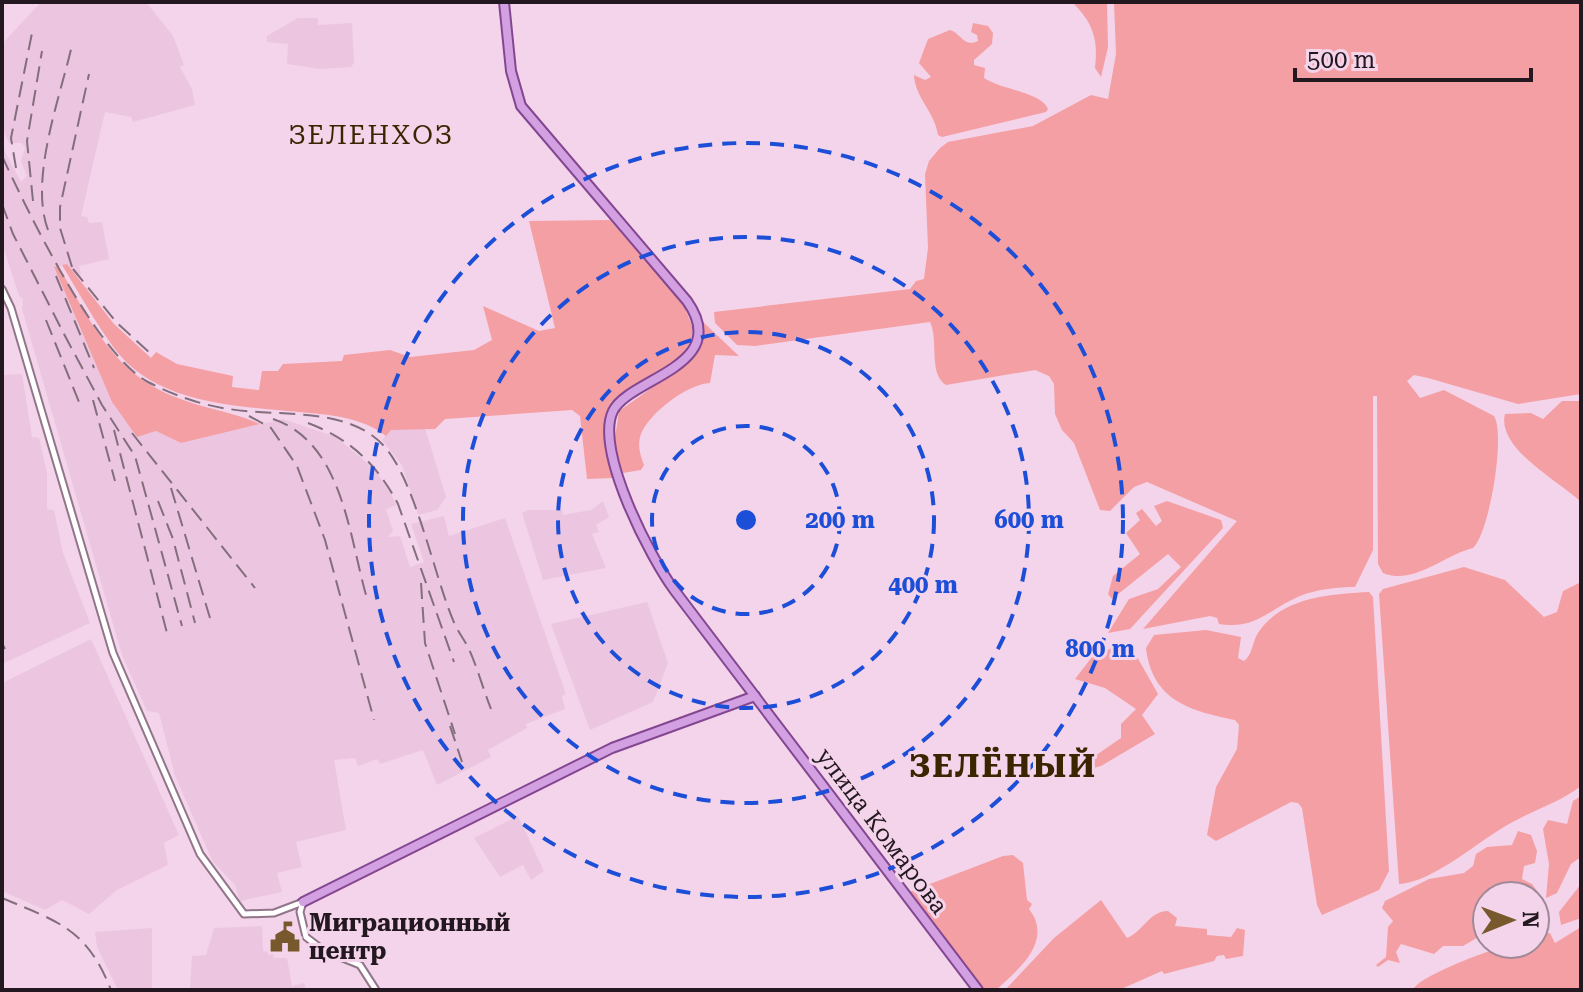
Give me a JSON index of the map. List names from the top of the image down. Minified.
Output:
{"streets":{"main road":["улица Комарова"]},"districts":["ЗЕЛЕНХОЗ","ЗЕЛЁНЫЙ"],"places":{"public building":["Миграционный центр"]},"scale_bar":"500 m","north":"right","rings":["200 m","600 m","400 m","800 m"]}
